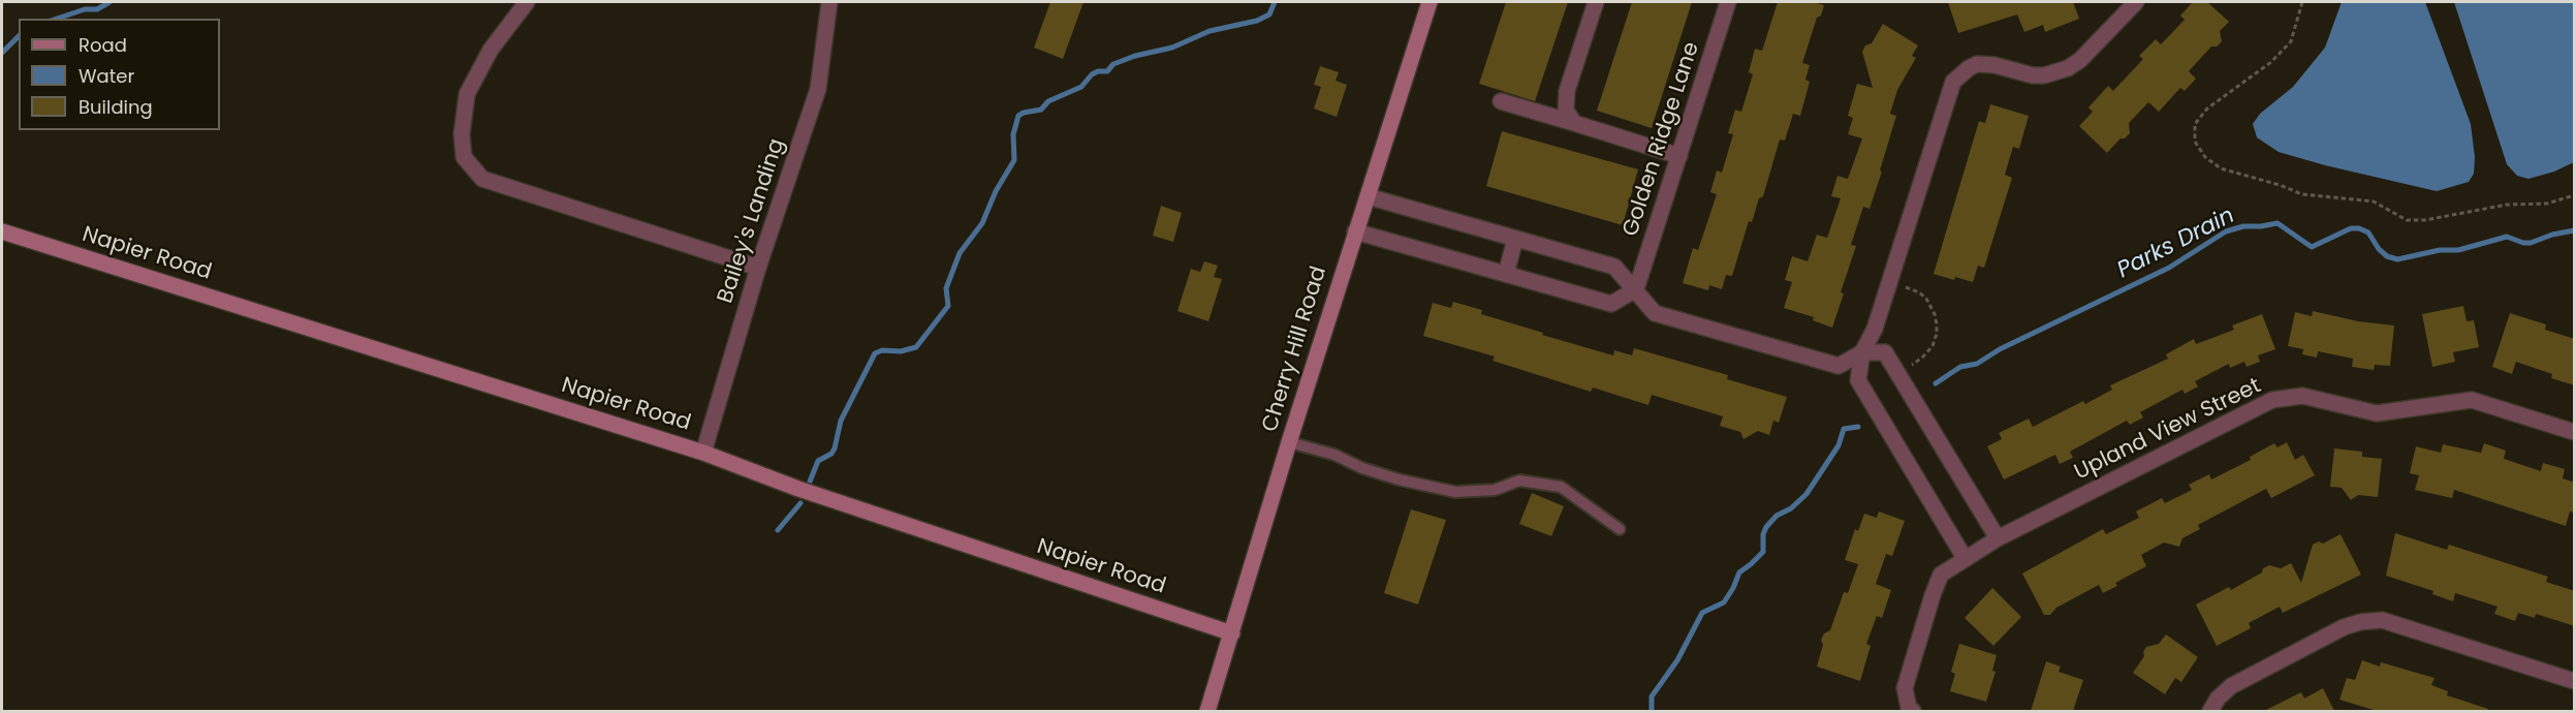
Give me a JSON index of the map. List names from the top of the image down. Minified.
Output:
{"streets":{"street":["Golden Ridge Lane","Bailey's Landing","Napier Road","Cherry Hill Road","Upland View Street"]},"crossings":[["Bailey's Landing","Napier Road"],["Napier Road","Cherry Hill Road"]],"water":["Parks Drain"],"legend":["Road","Water","Building"]}
